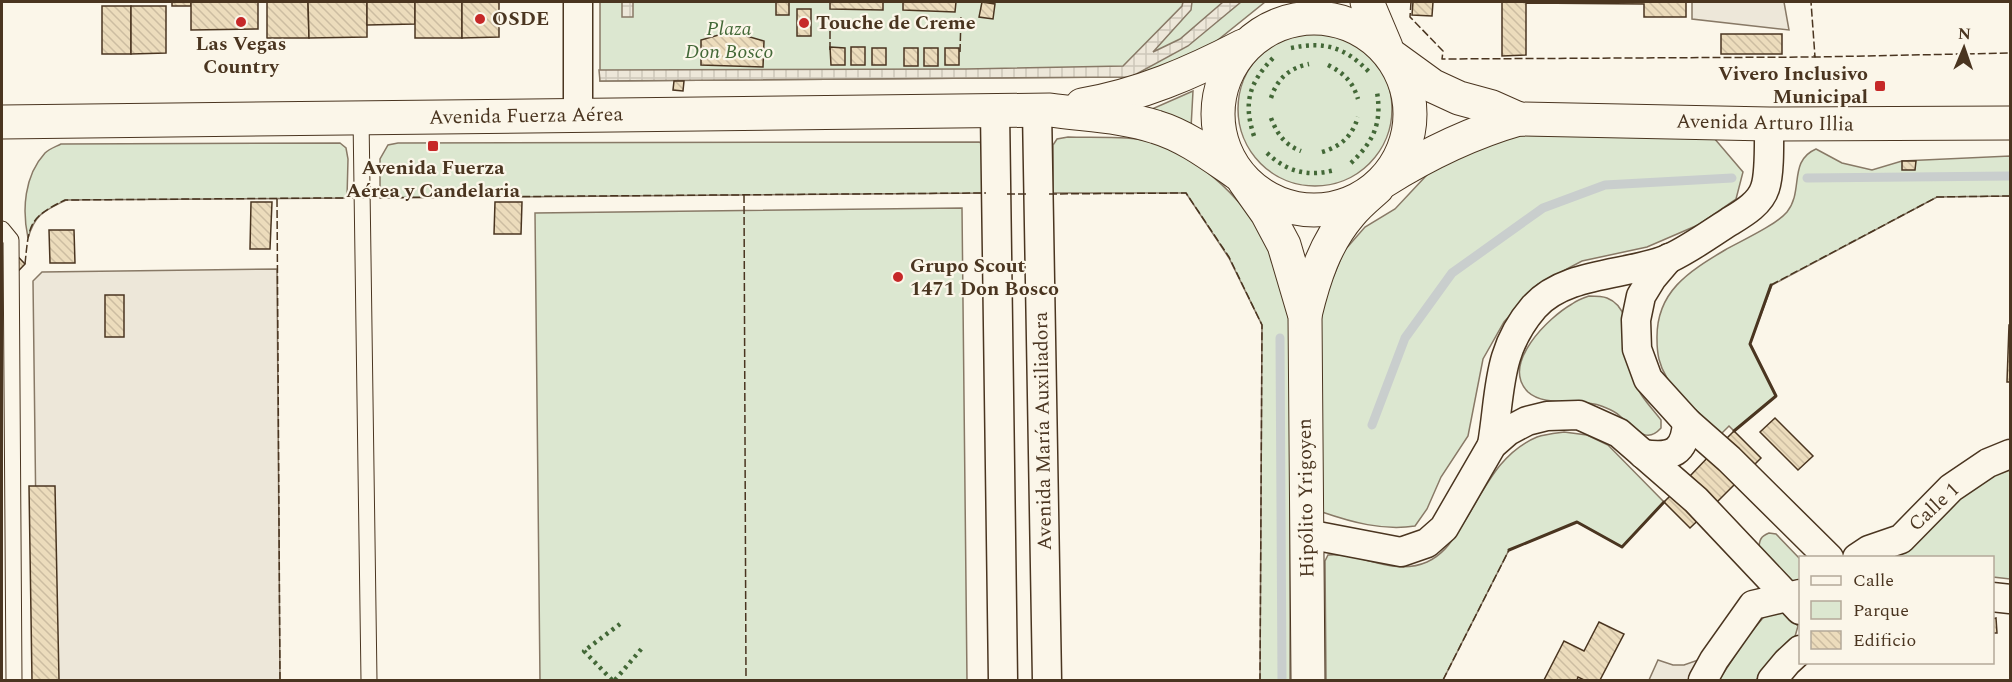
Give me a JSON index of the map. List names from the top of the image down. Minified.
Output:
{"streets":{"main road":["Avenida Fuerza Aérea","Avenida Arturo Illia","Hipólito Yrigoyen"],"street":["Avenida María Auxiliadora","Calle 1"]},"crossings":[["Avenida Fuerza Aérea","Avenida Arturo Illia"],["Avenida Fuerza Aérea","Avenida María Auxiliadora"],["Avenida Fuerza Aérea","Hipólito Yrigoyen"],["Avenida Arturo Illia","Hipólito Yrigoyen"]],"parks":["Plaza Don Bosco"],"places":{"other":["OSDE","Las Vegas Country","Touche de Creme","Grupo Scout 1471 Don Bosco"],"transit":["Vivero Inclusivo Municipal","Avenida Fuerza Aérea y Candelaria"]},"legend":["Calle","Parque","Edificio"],"north":"top"}
